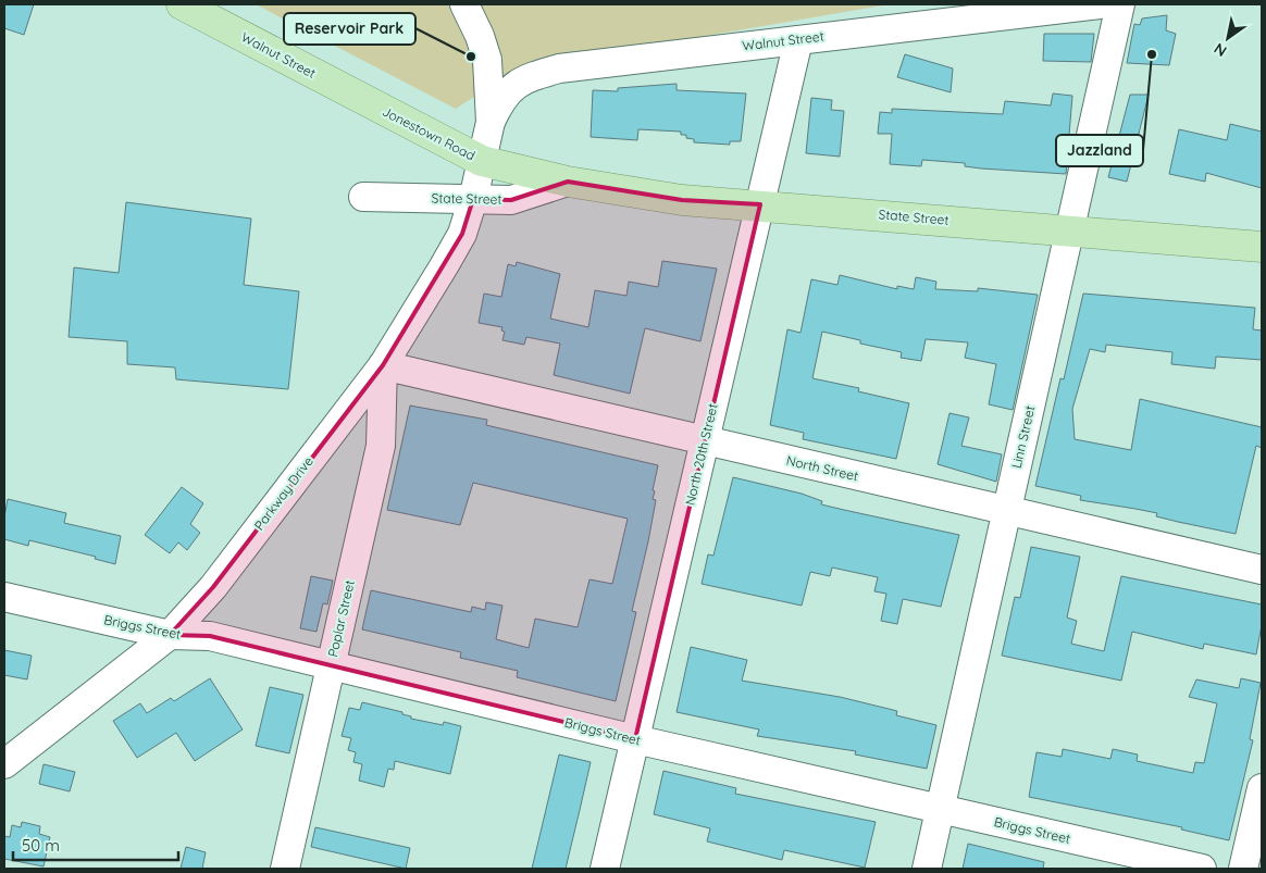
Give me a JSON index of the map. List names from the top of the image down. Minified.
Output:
{"streets":{"main road":["Walnut Street","Jonestown Road","State Street"],"street":["Linn Street","North 20th Street","North Street","Parkway Drive","Poplar Street","Briggs Street"]},"crossings":[["Walnut Street","Jonestown Road"],["Walnut Street","North 20th Street"],["Walnut Street","Parkway Drive"],["Jonestown Road","State Street"],["Jonestown Road","Parkway Drive"],["State Street","Linn Street"],["State Street","North 20th Street"],["State Street","Parkway Drive"],["Linn Street","North Street"],["Linn Street","Briggs Street"],["North 20th Street","North Street"],["North 20th Street","Briggs Street"],["North Street","Parkway Drive"],["North Street","Poplar Street"],["Parkway Drive","Poplar Street"],["Parkway Drive","Briggs Street"],["Poplar Street","Briggs Street"]],"places":["Jazzland","Reservoir Park"],"scale_bar":"50 m","north":"bottom left"}
